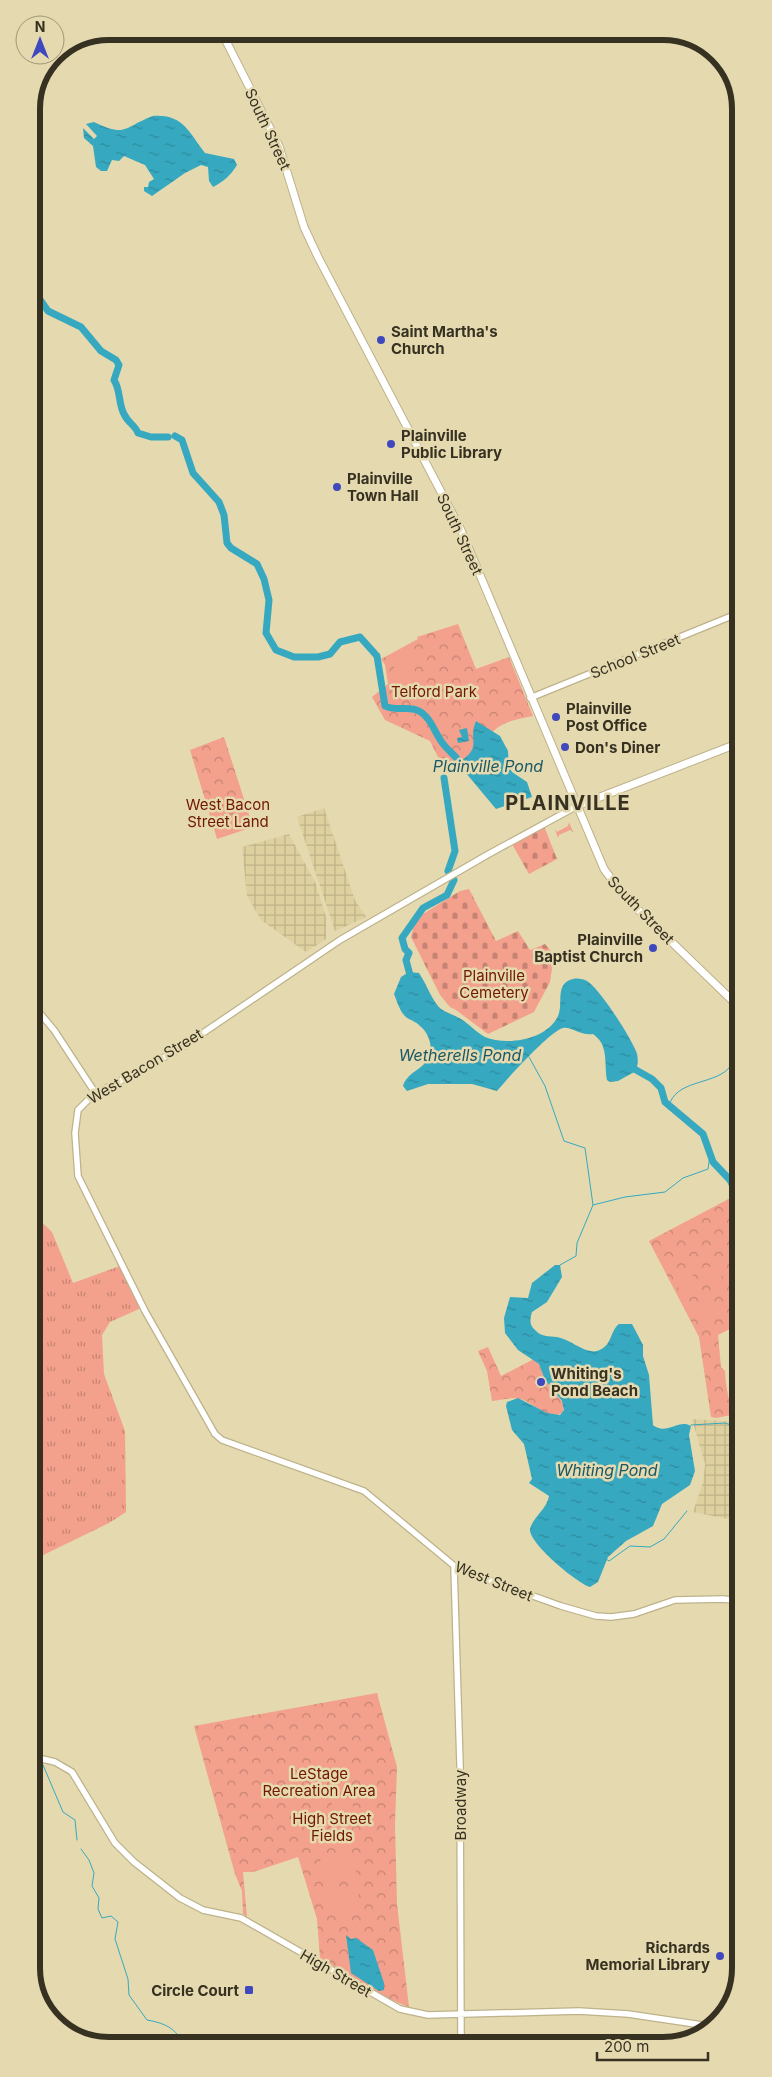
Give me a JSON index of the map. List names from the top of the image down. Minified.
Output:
{"streets":{"main road":["South Street"],"street":["School Street","West Bacon Street","West Street","Broadway","High Street"]},"crossings":[["South Street","School Street"],["South Street","West Bacon Street"],["West Bacon Street","West Street"],["West Street","Broadway"],["Broadway","High Street"]],"districts":["PLAINVILLE"],"water":["Plainville Pond","Wetherells Pond","Whiting Pond"],"parks":["Telford Park","West Bacon Street Land","Plainville Cemetery","LeStage Recreation Area","High Street Fields"],"places":{"other":["Saint Martha's Church","Plainville Public Library","Plainville Town Hall","Plainville Post Office","Don's Diner","Plainville Baptist Church","Whiting's Pond Beach","Richards Memorial Library"],"transit":["Circle Court"]},"scale_bar":"200 m","north":"top"}
